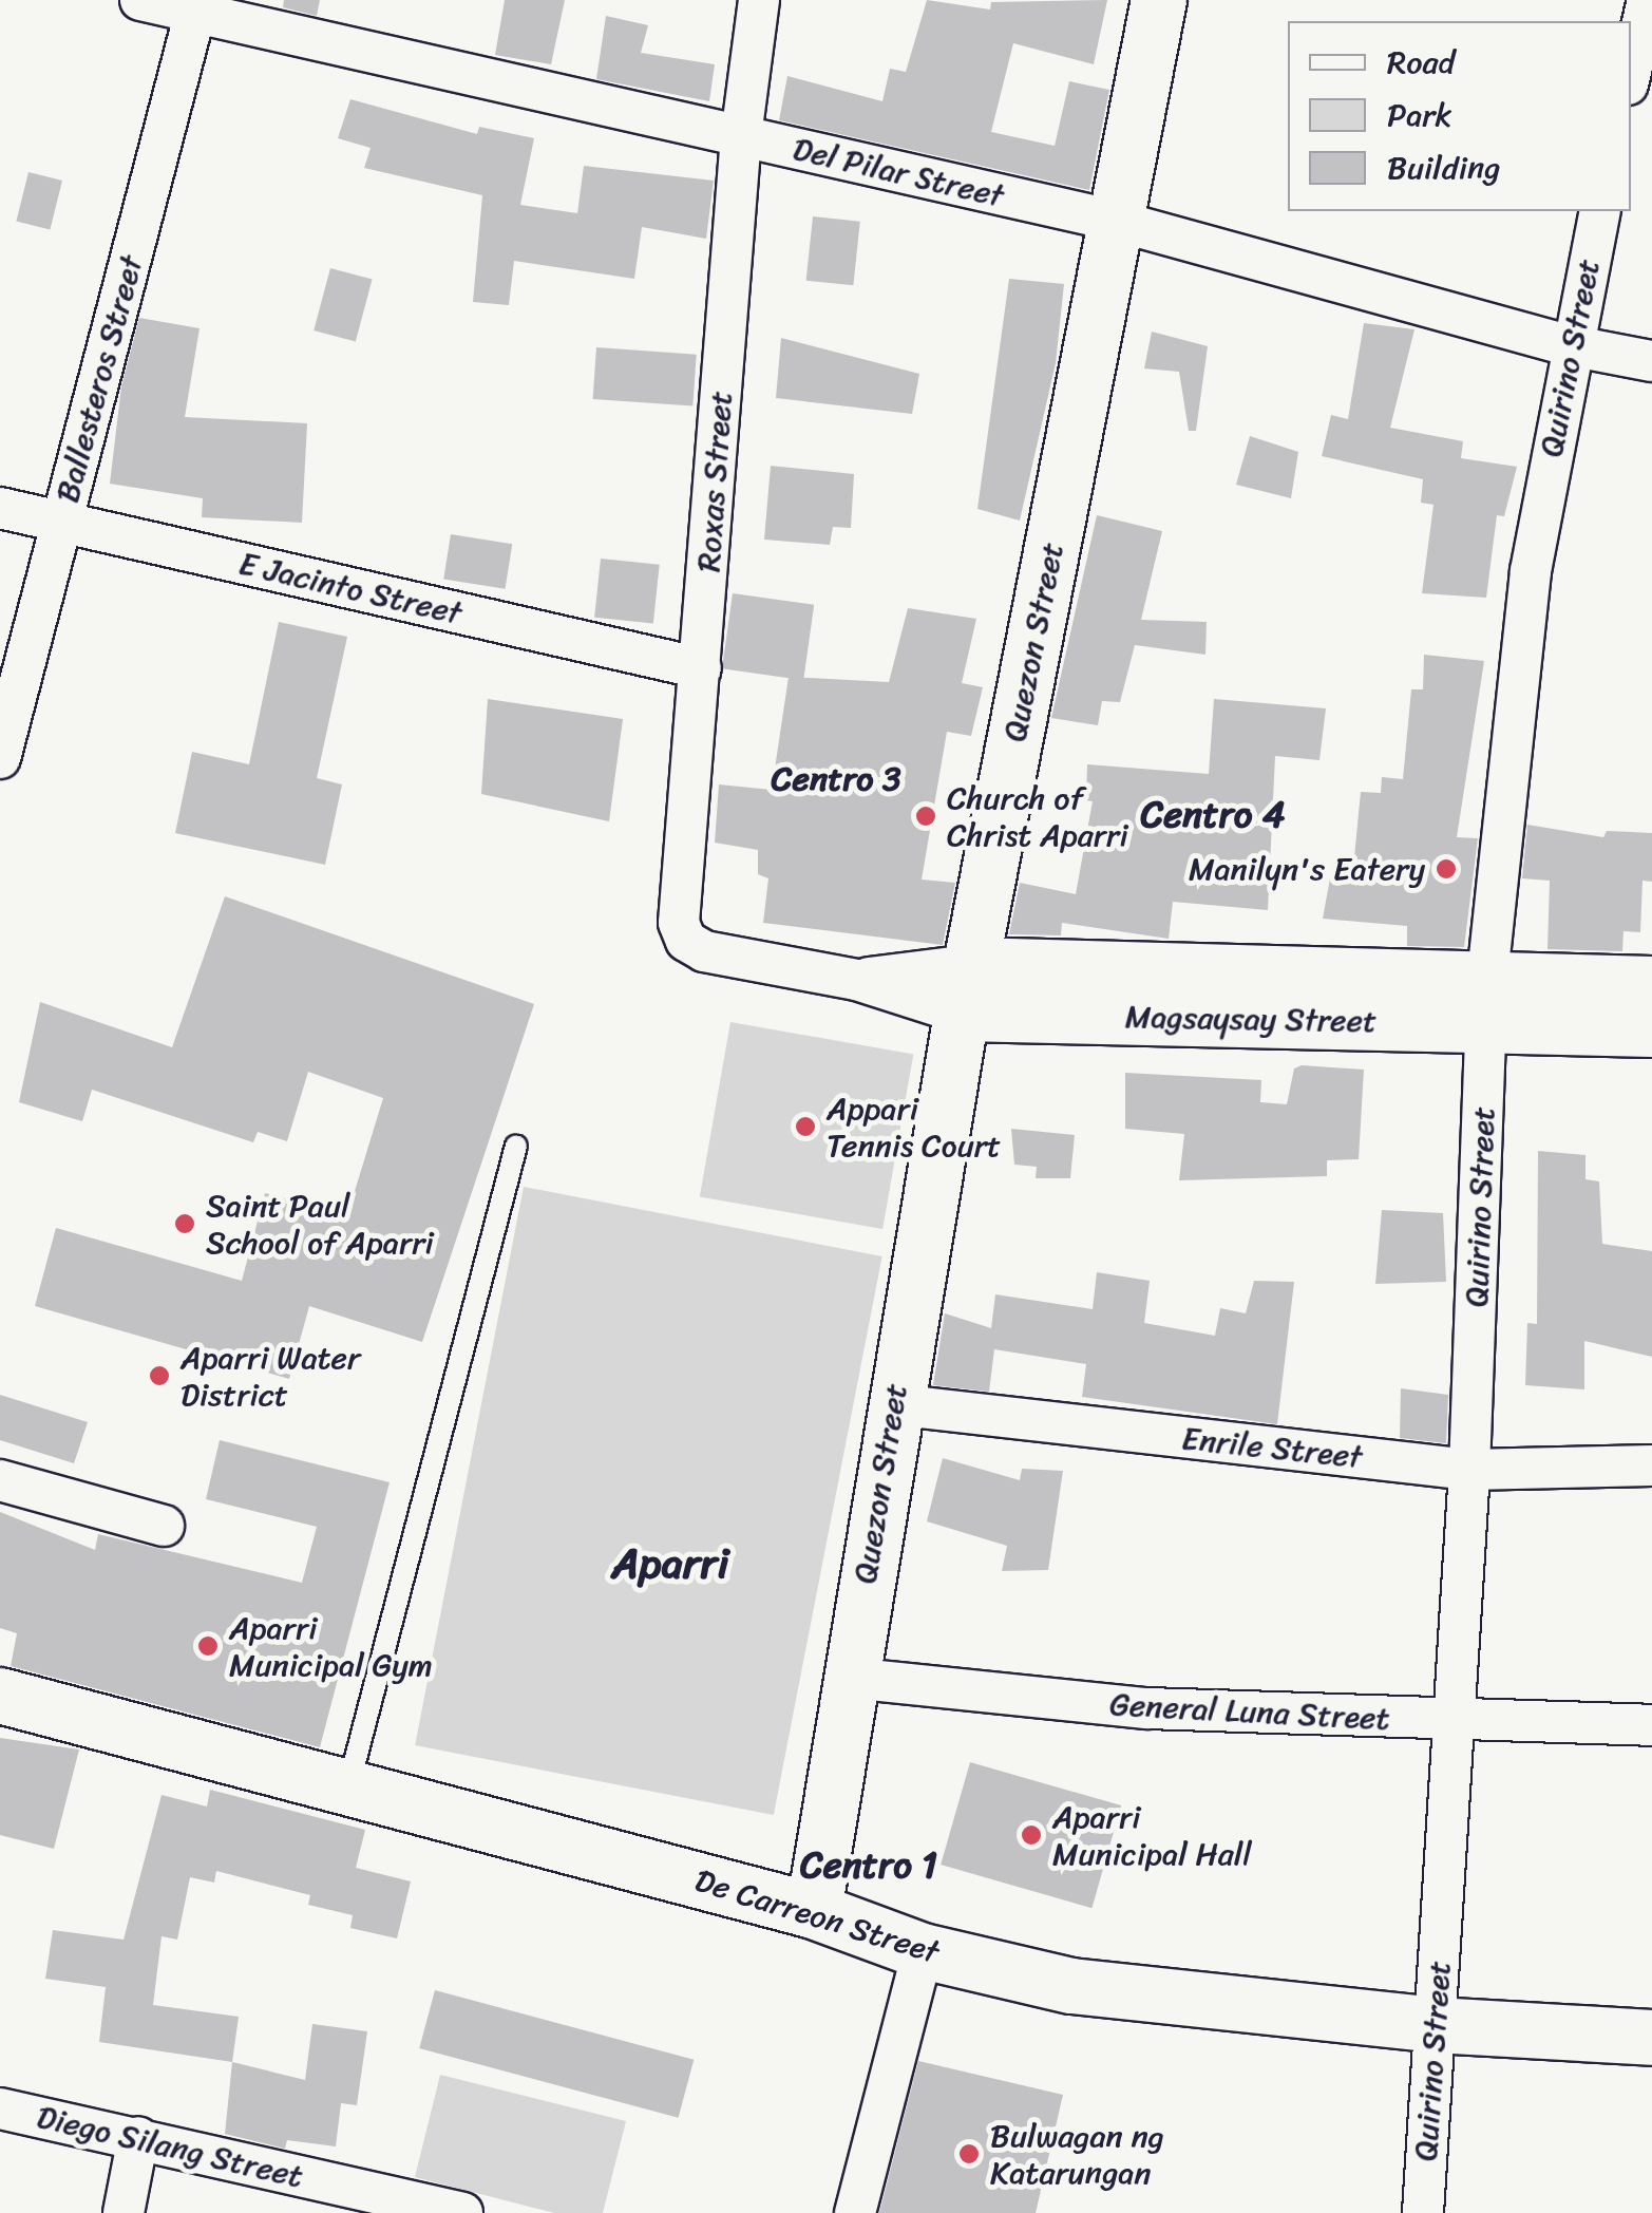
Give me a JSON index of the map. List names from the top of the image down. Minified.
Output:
{"streets":{"street":["Del Pilar Street","Quirino Street","Ballesteros Street","Roxas Street","E Jacinto Street","Quezon Street","Magsaysay Street","Enrile Street","General Luna Street","De Carreon Street","Diego Silang Street"]},"crossings":[["Del Pilar Street","Quirino Street"],["Del Pilar Street","Ballesteros Street"],["Del Pilar Street","Roxas Street"],["Del Pilar Street","Quezon Street"],["Quirino Street","Magsaysay Street"],["Quirino Street","Enrile Street"],["Quirino Street","General Luna Street"],["Quirino Street","De Carreon Street"],["Ballesteros Street","E Jacinto Street"],["Roxas Street","E Jacinto Street"],["Roxas Street","Magsaysay Street"],["Quezon Street","Magsaysay Street"],["Quezon Street","Enrile Street"],["Quezon Street","General Luna Street"],["Quezon Street","De Carreon Street"]],"districts":["Centro 3","Centro 4","Aparri","Centro 1"],"places":["Church of Christ Aparri","Manilyn's Eatery","Appari Tennis Court","Saint Paul School of Aparri","Aparri Water District","Aparri Municipal Gym","Aparri Municipal Hall","Bulwagan ng Katarungan"],"legend":["Road","Park","Building"]}
